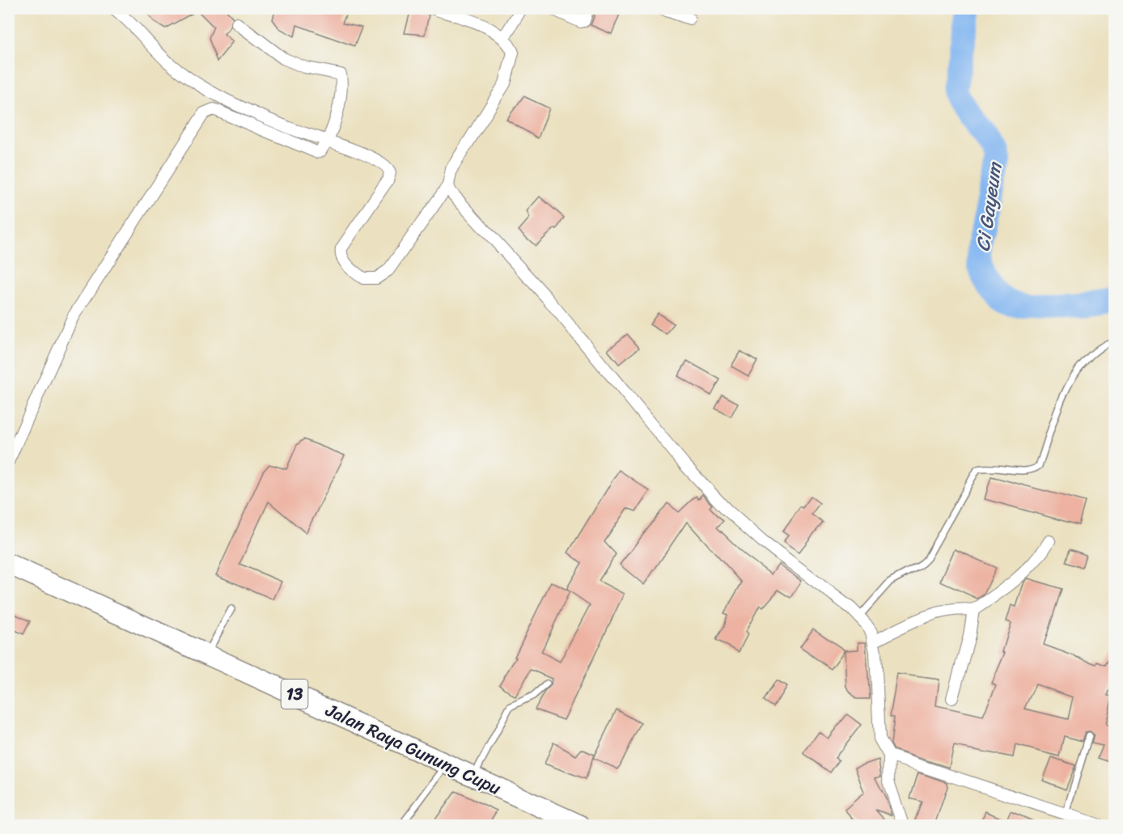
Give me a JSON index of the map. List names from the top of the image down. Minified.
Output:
{"streets":{"highway":["13","Jalan Raya Gunung Cupu"]},"water":["Ci Gayeum"]}
